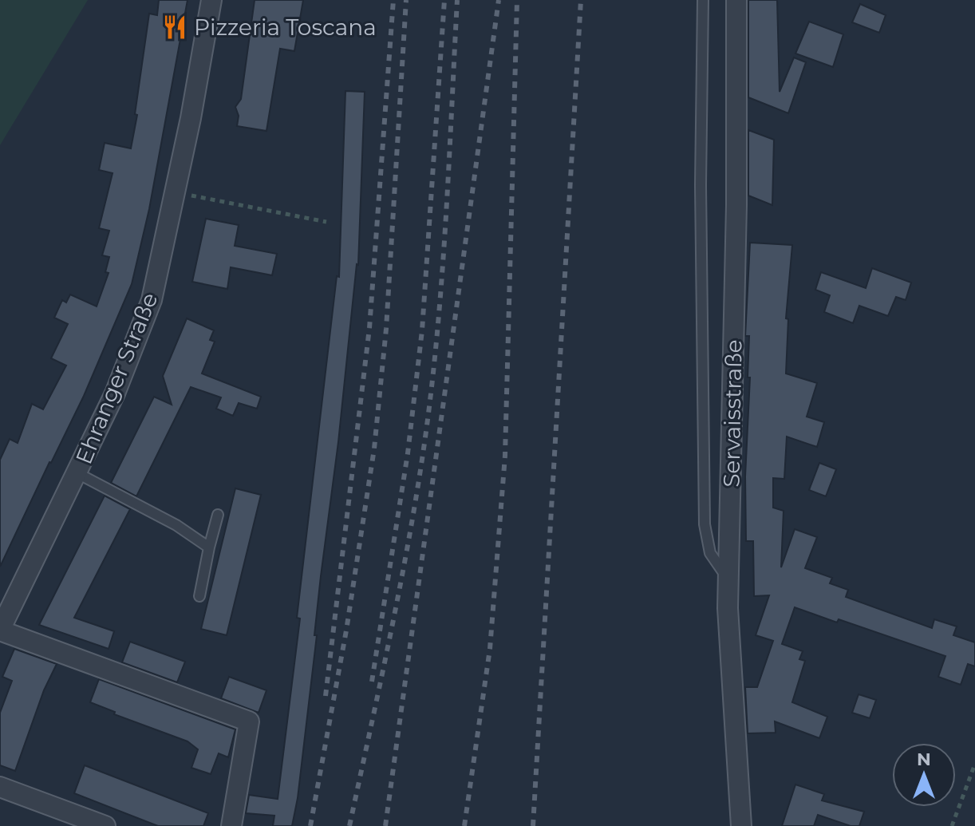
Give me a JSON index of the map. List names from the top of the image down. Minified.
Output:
{"streets":{"street":["Ehranger Straße","Servaisstraße"]},"places":{"restaurant":["Pizzeria Toscana"]},"north":"top"}
